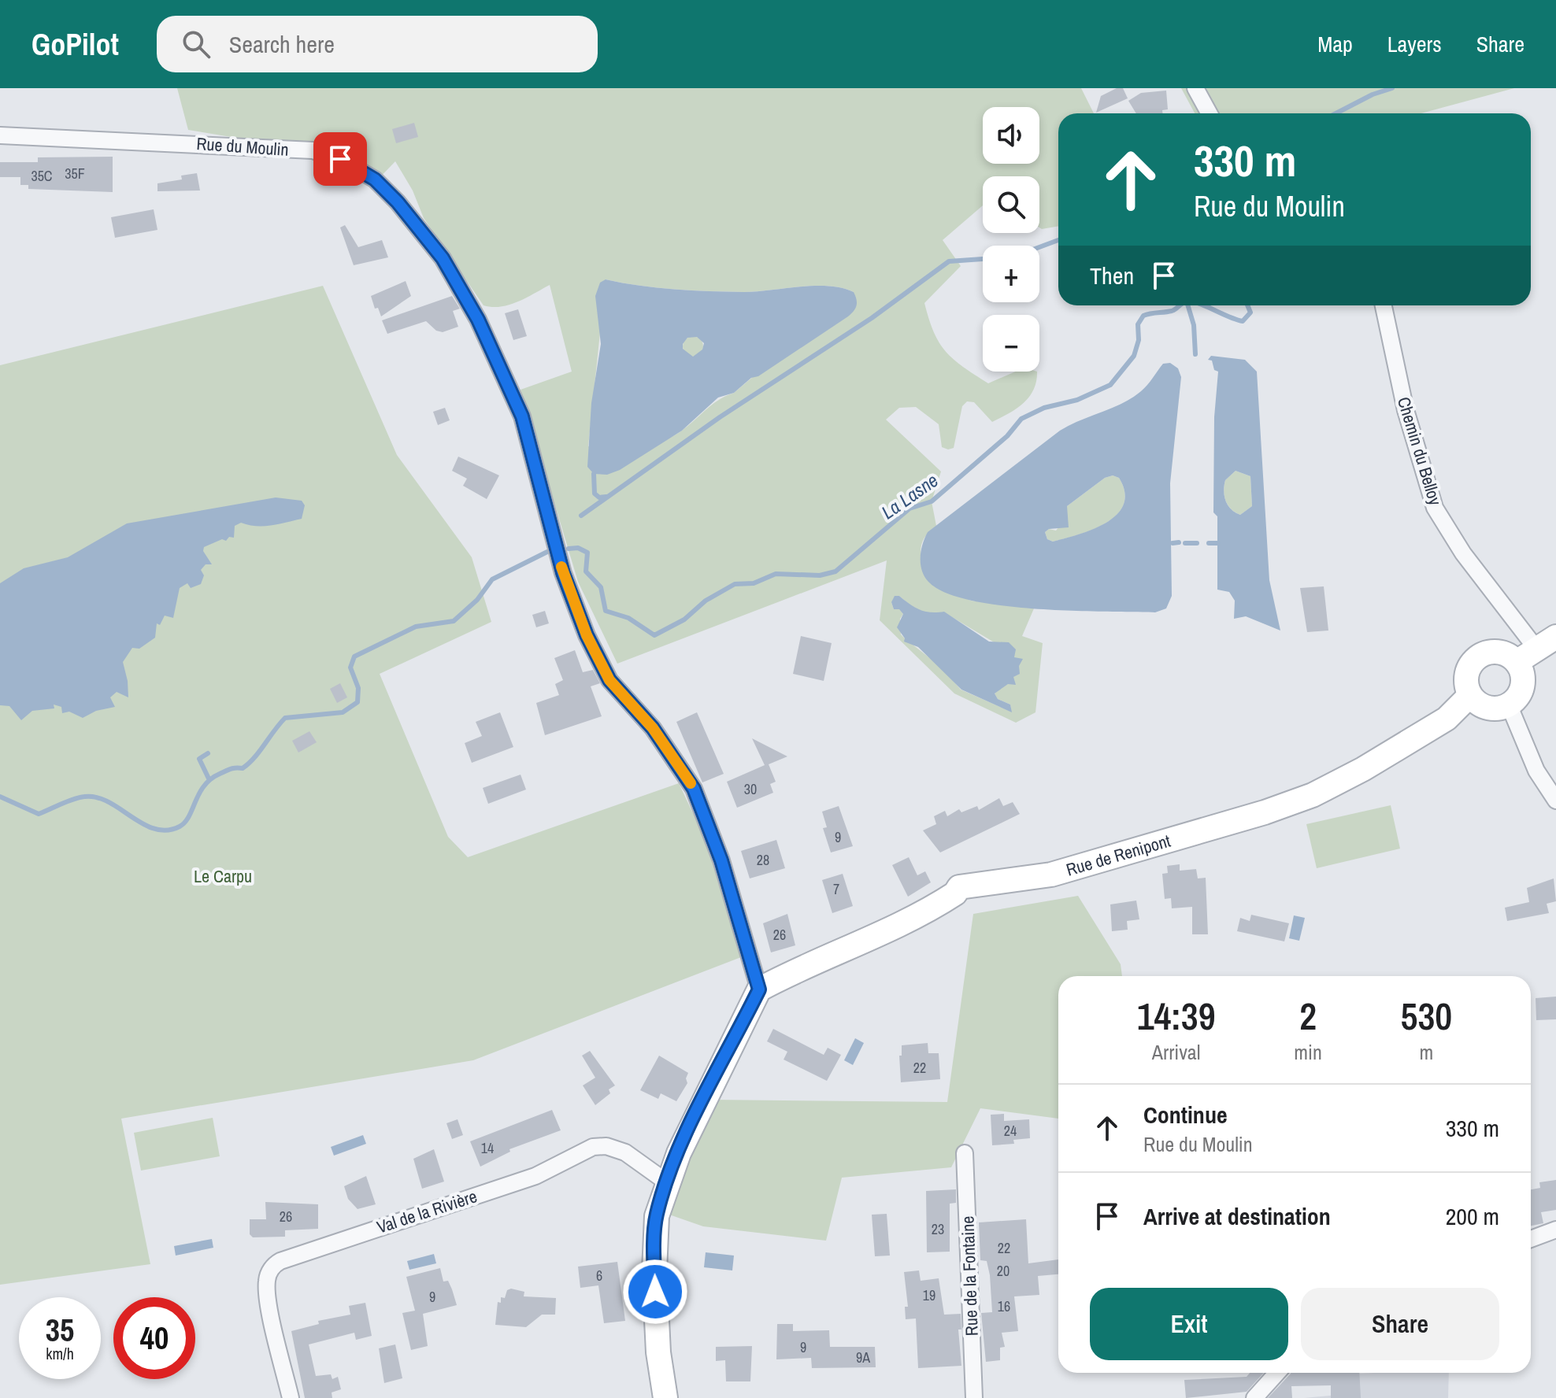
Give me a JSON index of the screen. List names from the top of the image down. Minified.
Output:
{"streets":{"street":["Rue du Moulin","Chemin du Belloy","Rue de Renipont","Val de la Rivière","Rue de la Fontaine"]},"crossings":[["Rue du Moulin","Rue de Renipont"]],"water":["La Lasne"],"parks":["Le Carpu"],"house_numbers":["35F","35C","30","9","28","7","26","22","24","14","26","23","22","20","6","19","9","16","9","9A"],"page":{"header":"GoPilot","search":"Search here","nav":["Map","Layers","Share"],"map_buttons":["+","−"],"turn":["330 m","Rue du Moulin"],"then":"Then","eta":["14:39","Arrival","2","min","530","m"],"list":[{"name":"Continue","note":"Rue du Moulin","value":"330 m"},{"name":"Arrive at destination","value":"200 m"}],"buttons":["Exit","Share"],"speed":"35 km/h","limit":"40"}}
